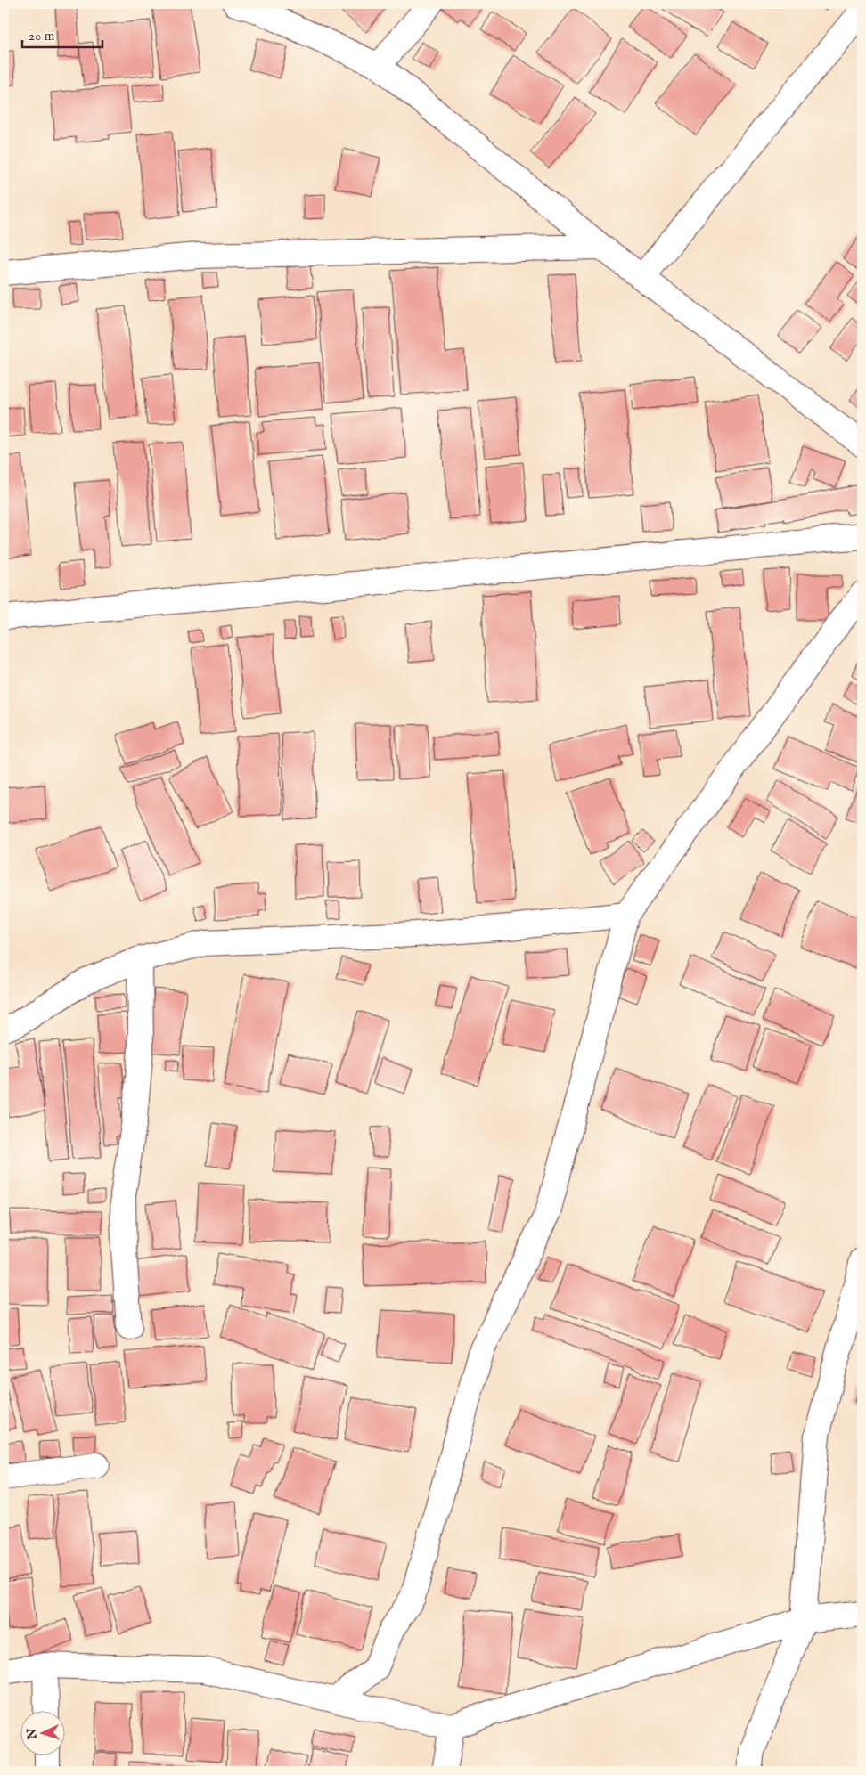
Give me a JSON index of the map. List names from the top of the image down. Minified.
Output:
{"scale_bar":"20 m","north":"left"}
